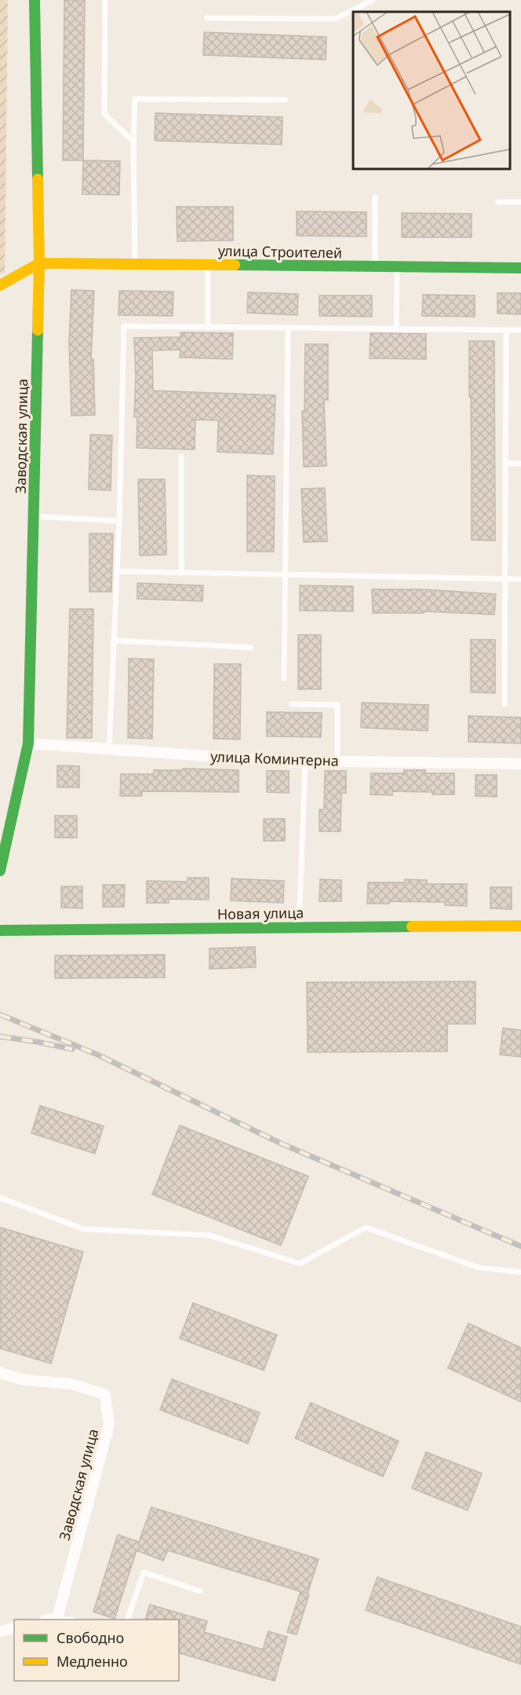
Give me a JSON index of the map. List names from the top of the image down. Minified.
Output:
{"streets":{"street":["улица Строителей","Заводская улица","улица Коминтерна","Новая улица"]},"crossings":[["улица Строителей","Заводская улица"],["Заводская улица","улица Коминтерна"]],"legend":["Свободно","Медленно"]}
